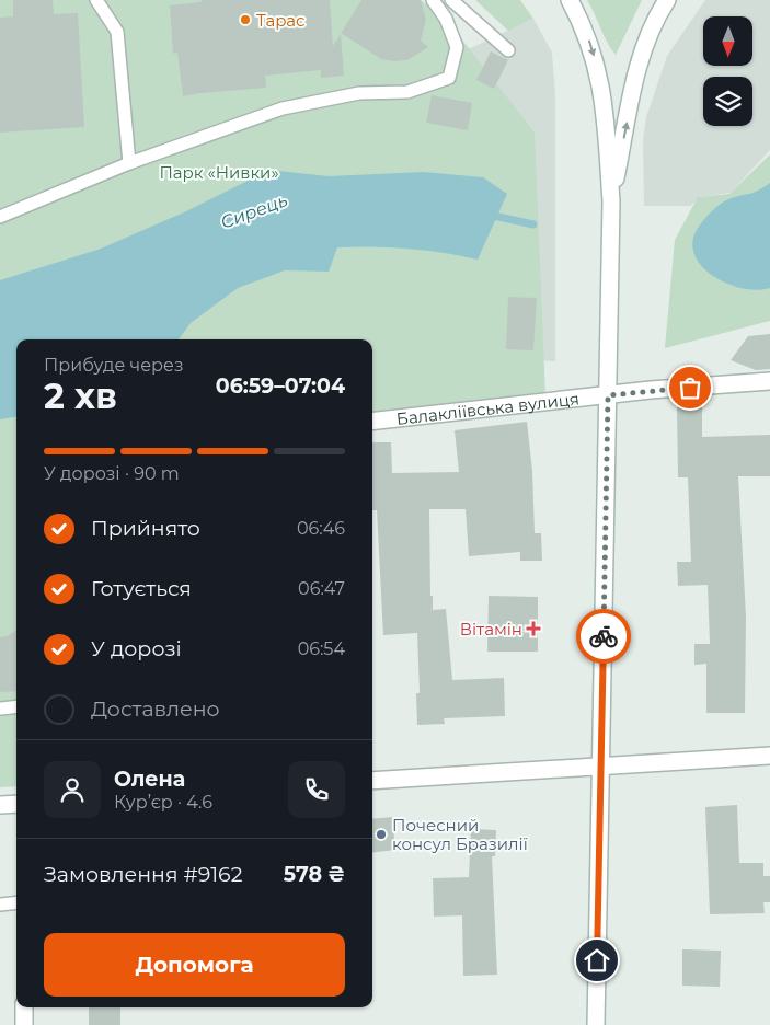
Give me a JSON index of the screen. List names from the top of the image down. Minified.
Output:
{"streets":{"main road":["Балакліївська вулиця"]},"water":["Сирець"],"parks":["Парк «Нивки»"],"places":{"other":["Тарас","Почесний консул Бразилії"],"health":["Вітамін"]},"north":"bottom","page":{"heading":["2 хв","Прибуде через","06:59–07:04"],"panel":["Олена","Кур’єр · 4.6","Замовлення #9162","578 ₴"],"bar":"У дорозі · 90 m","list":[["Прийнято","06:46"],["Готується","06:47"],["У дорозі","06:54"],"Доставлено"],"buttons":"Допомога"}}
